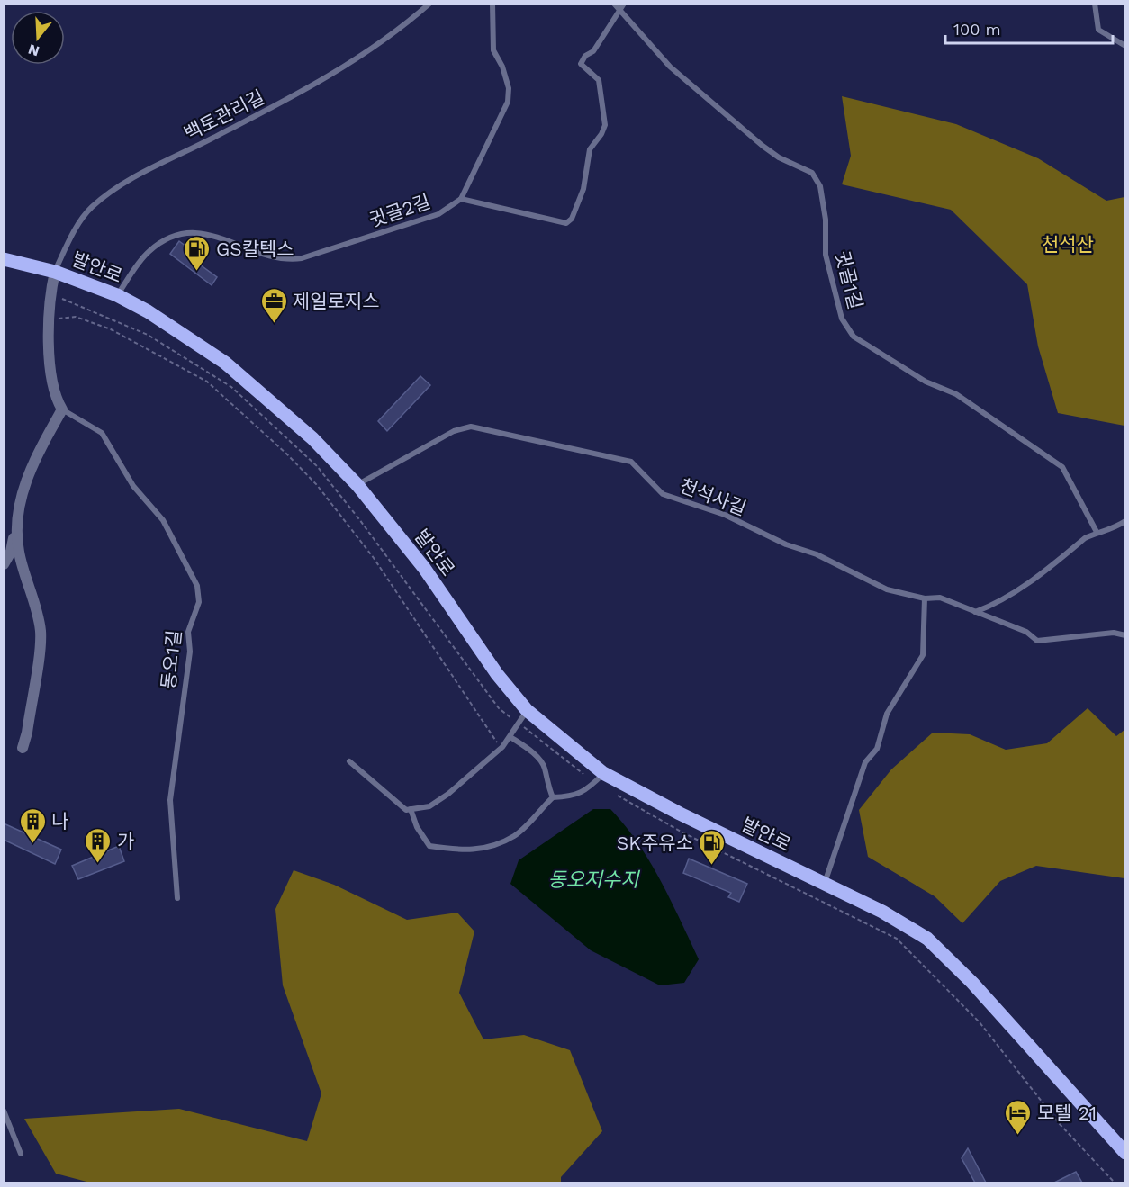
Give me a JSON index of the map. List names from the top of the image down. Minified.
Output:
{"streets":{"main road":["발안로"],"lane":["백토관리길","귓골2길","귓골1길","천석사길","동오1길"]},"crossings":[["백토관리길","발안로"],["귓골2길","발안로"],["발안로","천석사길"]],"water":["동오저수지"],"parks":["천석산"],"places":{"fuel station":["GS칼텍스","SK주유소"],"office":["제일로지스"],"building":["나","가"],"hotel":["모텔 21"]},"scale_bar":"100 m","north":"bottom"}
